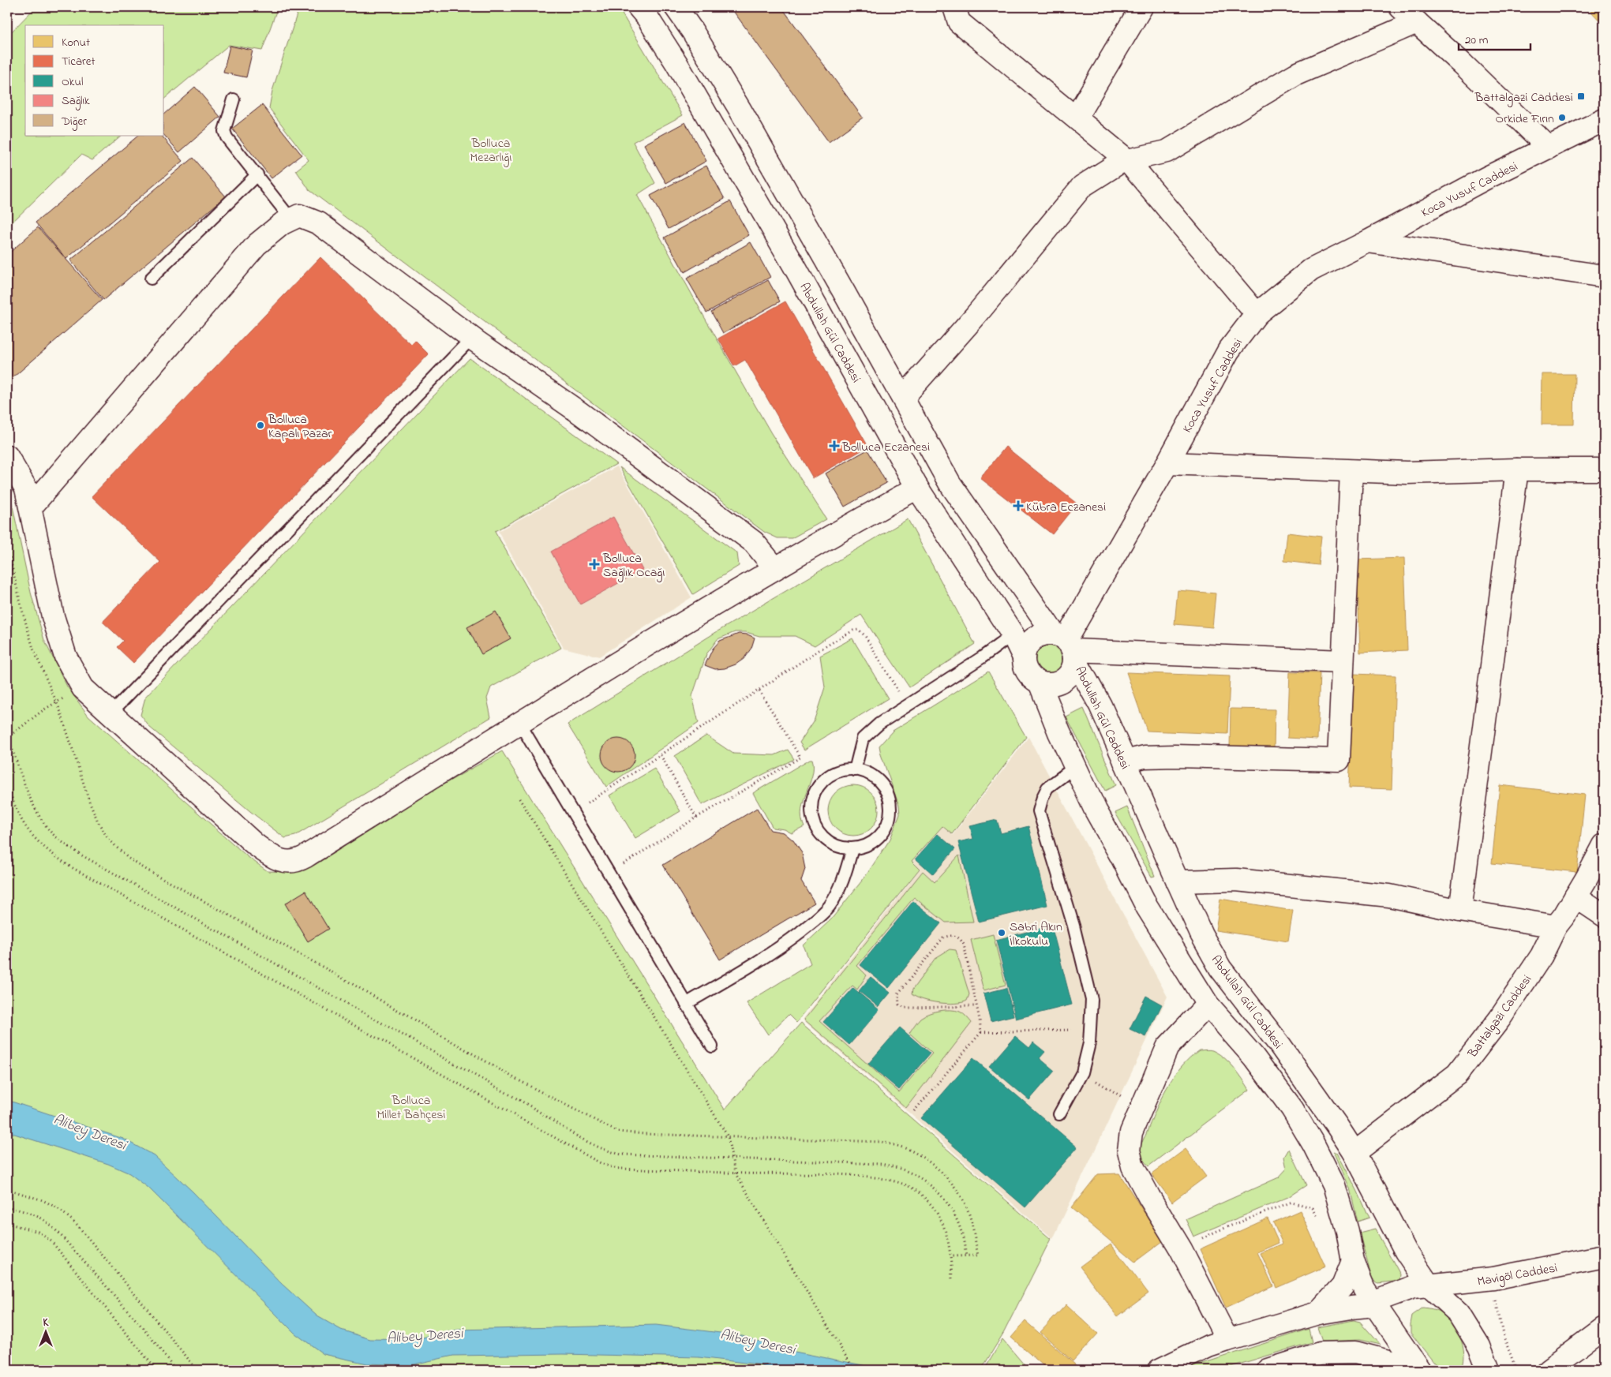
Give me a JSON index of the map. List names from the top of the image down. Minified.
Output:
{"streets":{"street":["Koca Yusuf Caddesi","Abdullah Gül Caddesi","Battalgazi Caddesi","Mavigöl Caddesi"]},"crossings":[["Koca Yusuf Caddesi","Abdullah Gül Caddesi"],["Abdullah Gül Caddesi","Battalgazi Caddesi"],["Abdullah Gül Caddesi","Mavigöl Caddesi"]],"water":["Alibey Deresi"],"parks":["Bolluca Mezarlığı","Bolluca Millet Bahçesi"],"places":{"transit":["Battalgazi Caddesi"],"other":["Orkide Fırın","Bolluca Kapalı Pazar","Sabri Akın İlkokulu"],"health":["Bolluca Eczanesi","Kübra Eczanesi","Bolluca Sağlık Ocağı"]},"legend":["Konut","Ticaret","Okul","Sağlık","Diğer"],"scale_bar":"20 m","north":"top"}
